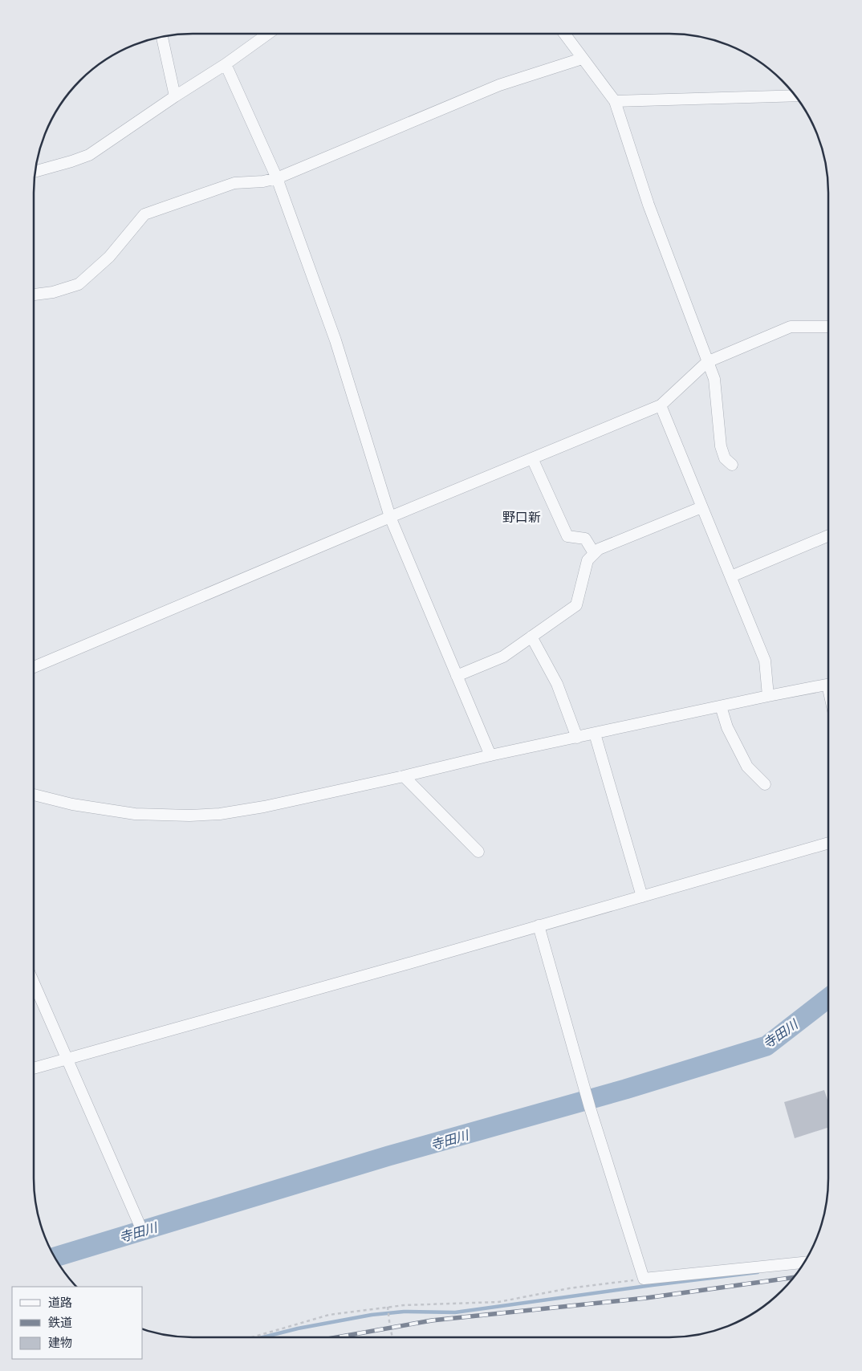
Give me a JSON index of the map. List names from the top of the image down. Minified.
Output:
{"districts":["野口新"],"water":["寺田川"],"legend":["道路","鉄道","建物"]}
